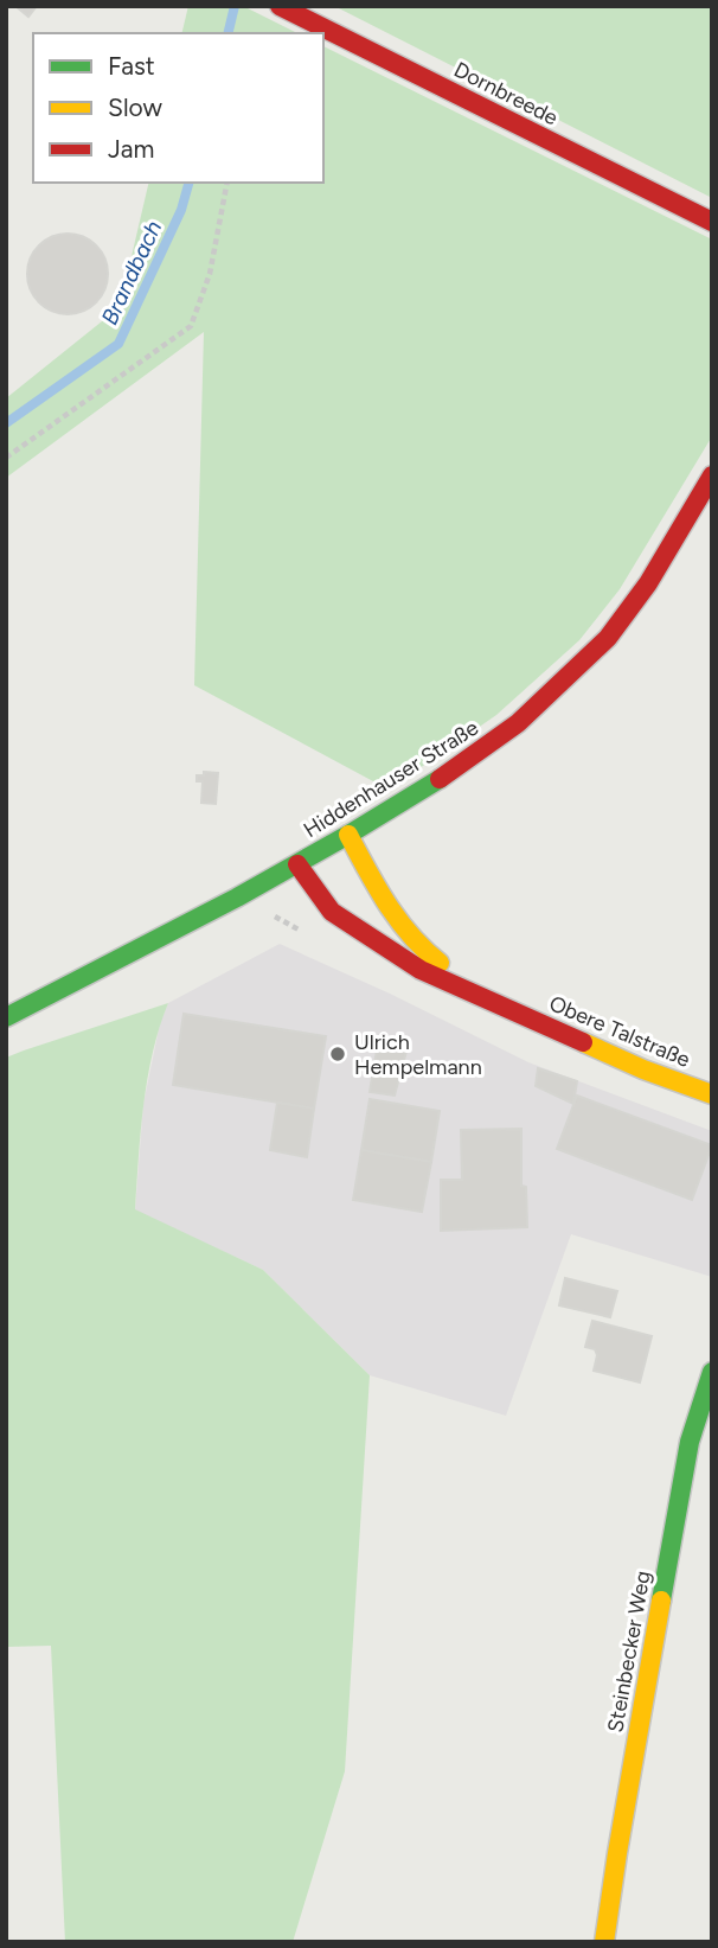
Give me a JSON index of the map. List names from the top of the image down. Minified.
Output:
{"streets":{"street":["Dornbreede","Hiddenhauser Straße","Obere Talstraße","Steinbecker Weg"]},"crossings":[["Hiddenhauser Straße","Obere Talstraße"]],"water":["Brandbach"],"places":["Ulrich Hempelmann"],"legend":["Fast","Slow","Jam"]}
